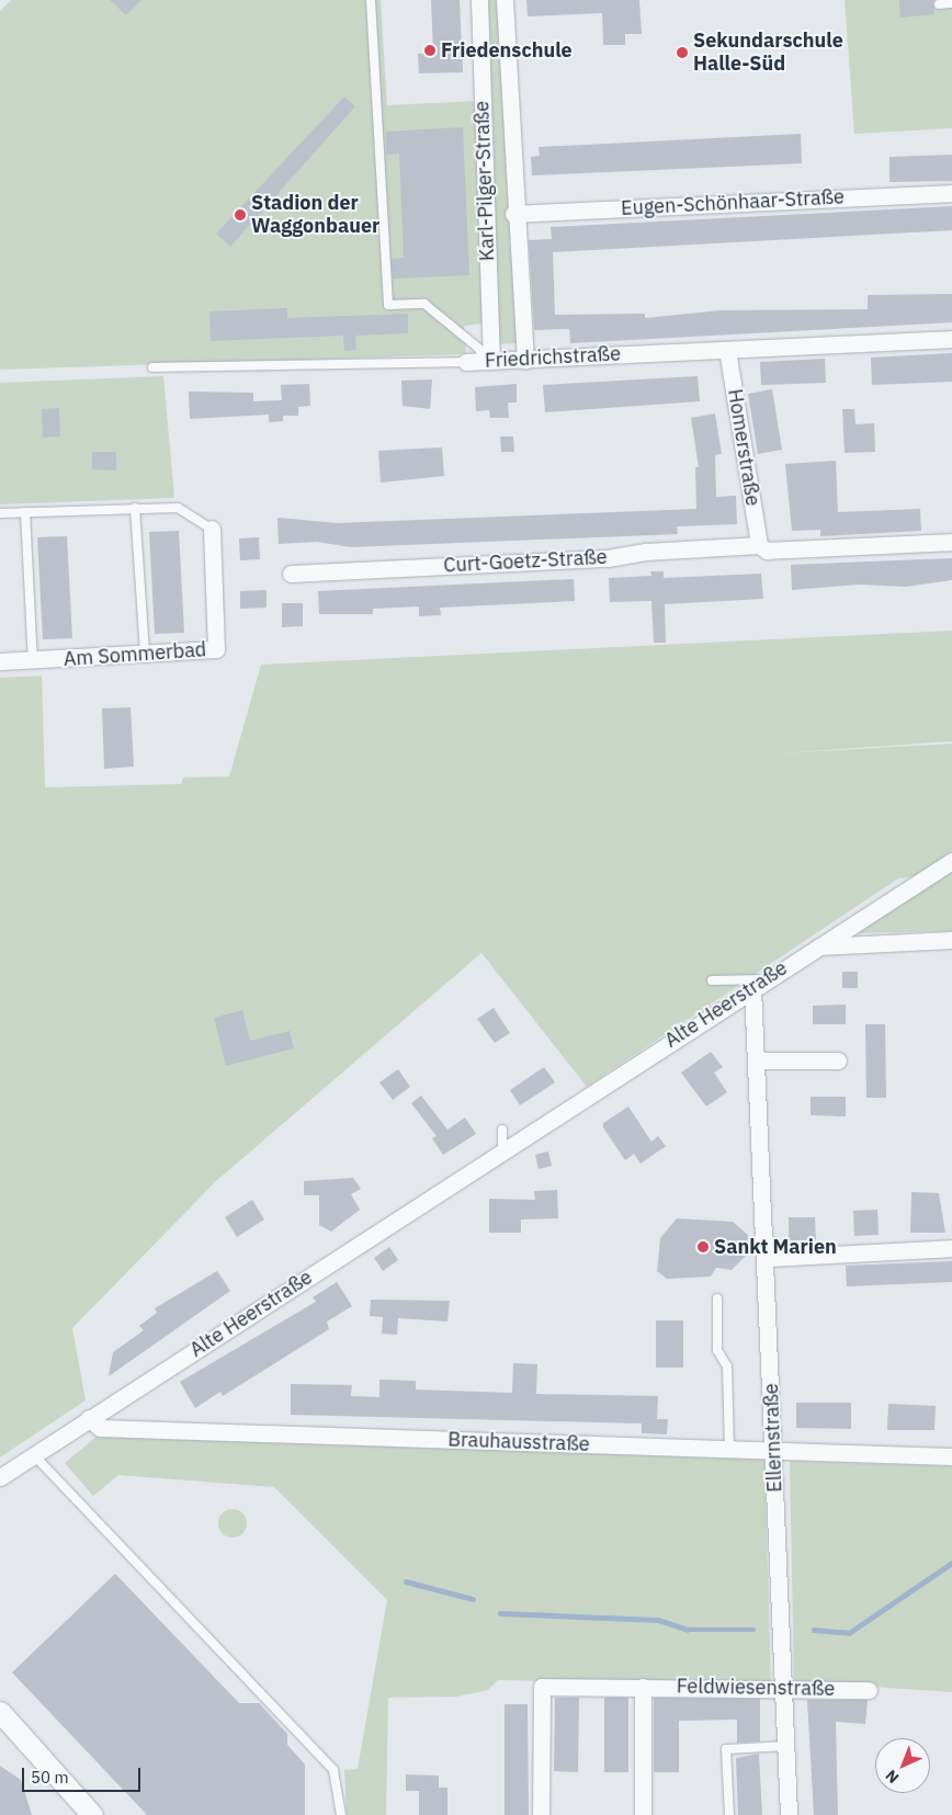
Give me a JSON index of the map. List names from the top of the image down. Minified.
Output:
{"streets":{"street":["Karl-Pilger-Straße","Eugen-Schönhaar-Straße","Friedrichstraße","Homerstraße","Curt-Goetz-Straße","Am Sommerbad","Alte Heerstraße","Ellernstraße","Brauhausstraße","Feldwiesenstraße"]},"crossings":[["Karl-Pilger-Straße","Eugen-Schönhaar-Straße"],["Karl-Pilger-Straße","Friedrichstraße"],["Friedrichstraße","Homerstraße"],["Homerstraße","Curt-Goetz-Straße"],["Alte Heerstraße","Ellernstraße"],["Alte Heerstraße","Brauhausstraße"],["Ellernstraße","Brauhausstraße"],["Ellernstraße","Feldwiesenstraße"]],"places":["Friedenschule","Sekundarschule Halle-Süd","Stadion der Waggonbauer","Sankt Marien"],"scale_bar":"50 m","north":"bottom left"}
